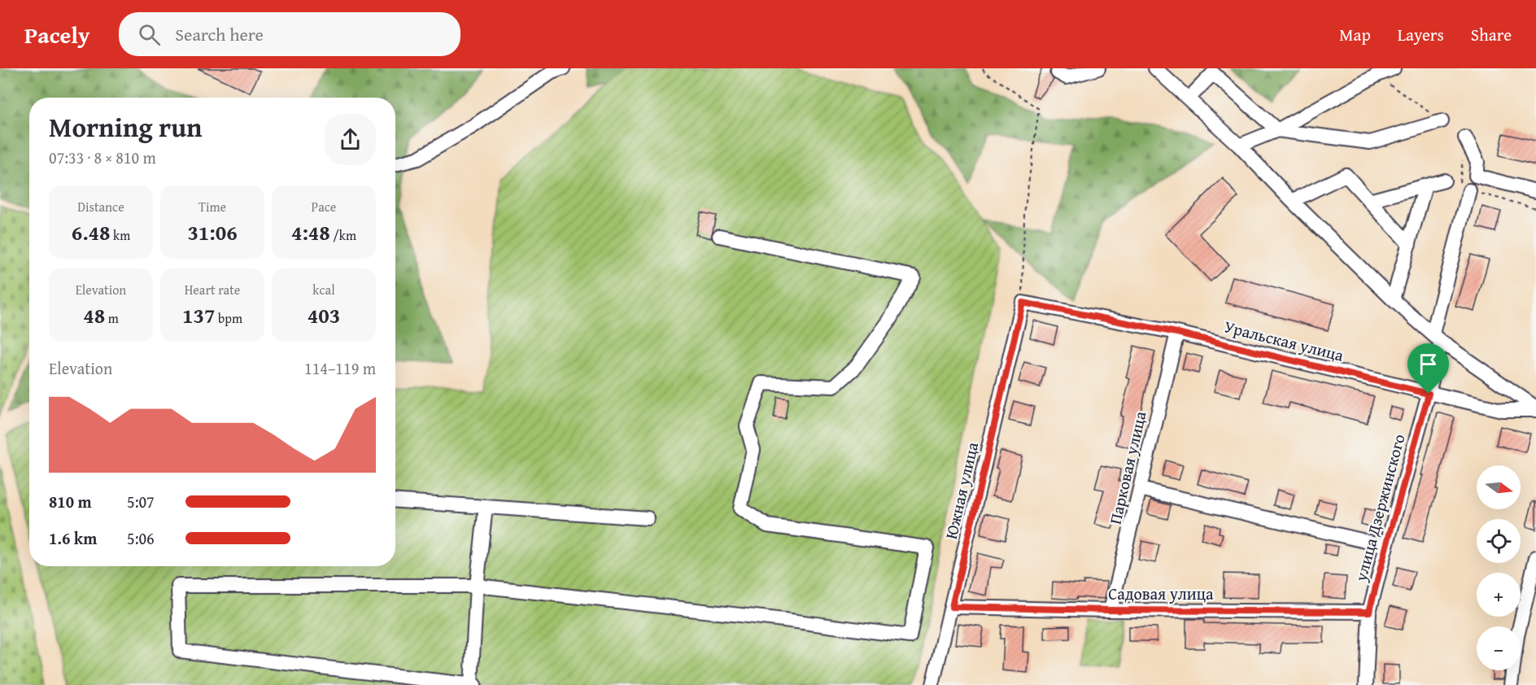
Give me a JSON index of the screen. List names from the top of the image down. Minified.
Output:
{"streets":{"street":["Уральская улица","Парковая улица","Южная улица","улица Дзержинского","Садовая улица"]},"crossings":[["Уральская улица","Парковая улица"],["Уральская улица","Южная улица"],["Уральская улица","улица Дзержинского"],["Парковая улица","Садовая улица"],["Южная улица","Садовая улица"],["улица Дзержинского","Садовая улица"]],"north":"right","page":{"header":"Pacely","search":"Search here","nav":["Map","Layers","Share"],"heading":["Morning run","07:33 · 8 × 810 m"],"stats":[["Distance","6.48 km"],["Time","31:06"],["Pace","4:48 /km"],["Elevation","48 m"],["Heart rate","137 bpm"],["kcal","403"]],"chart":["Elevation","114–119 m"],"map_buttons":["+","−"],"list":[{"name":"810 m","note":"5:07"},{"name":"1.6 km","note":"5:06"}]}}
